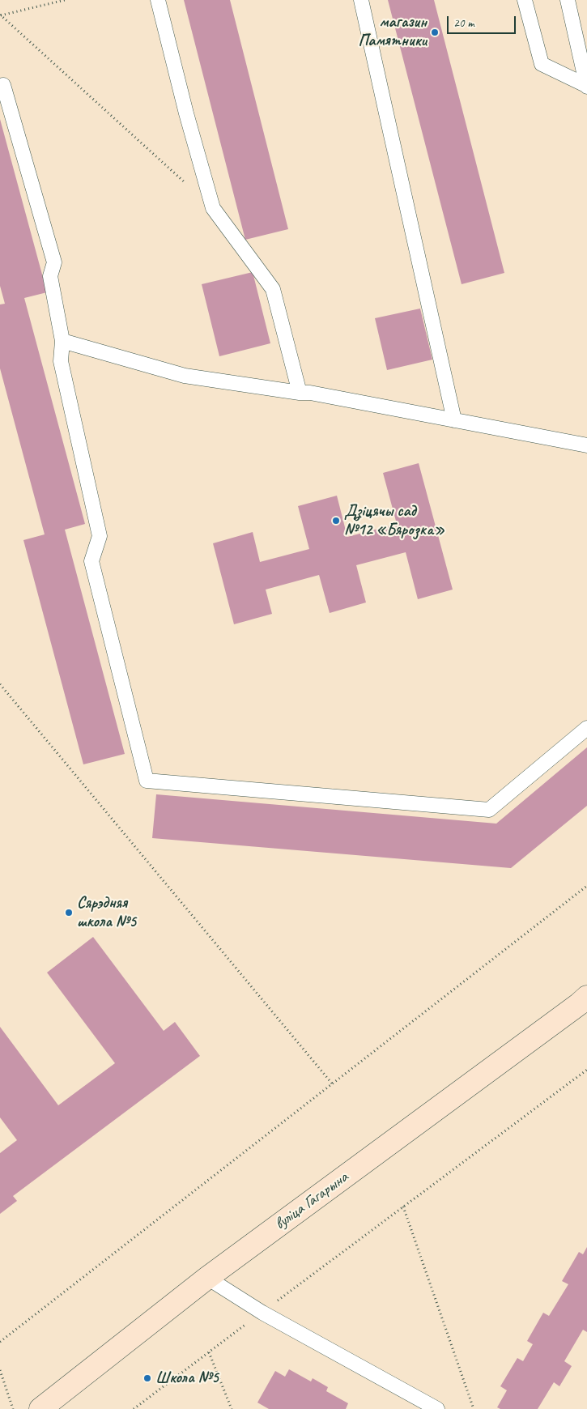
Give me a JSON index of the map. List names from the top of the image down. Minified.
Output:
{"streets":{"main road":["вуліца Гагарына"]},"places":["магазин Памятники","Дзіцячы сад №12 «Бярозка»","Сярэдняя школа №5","Школа №5"],"scale_bar":"20 m"}
